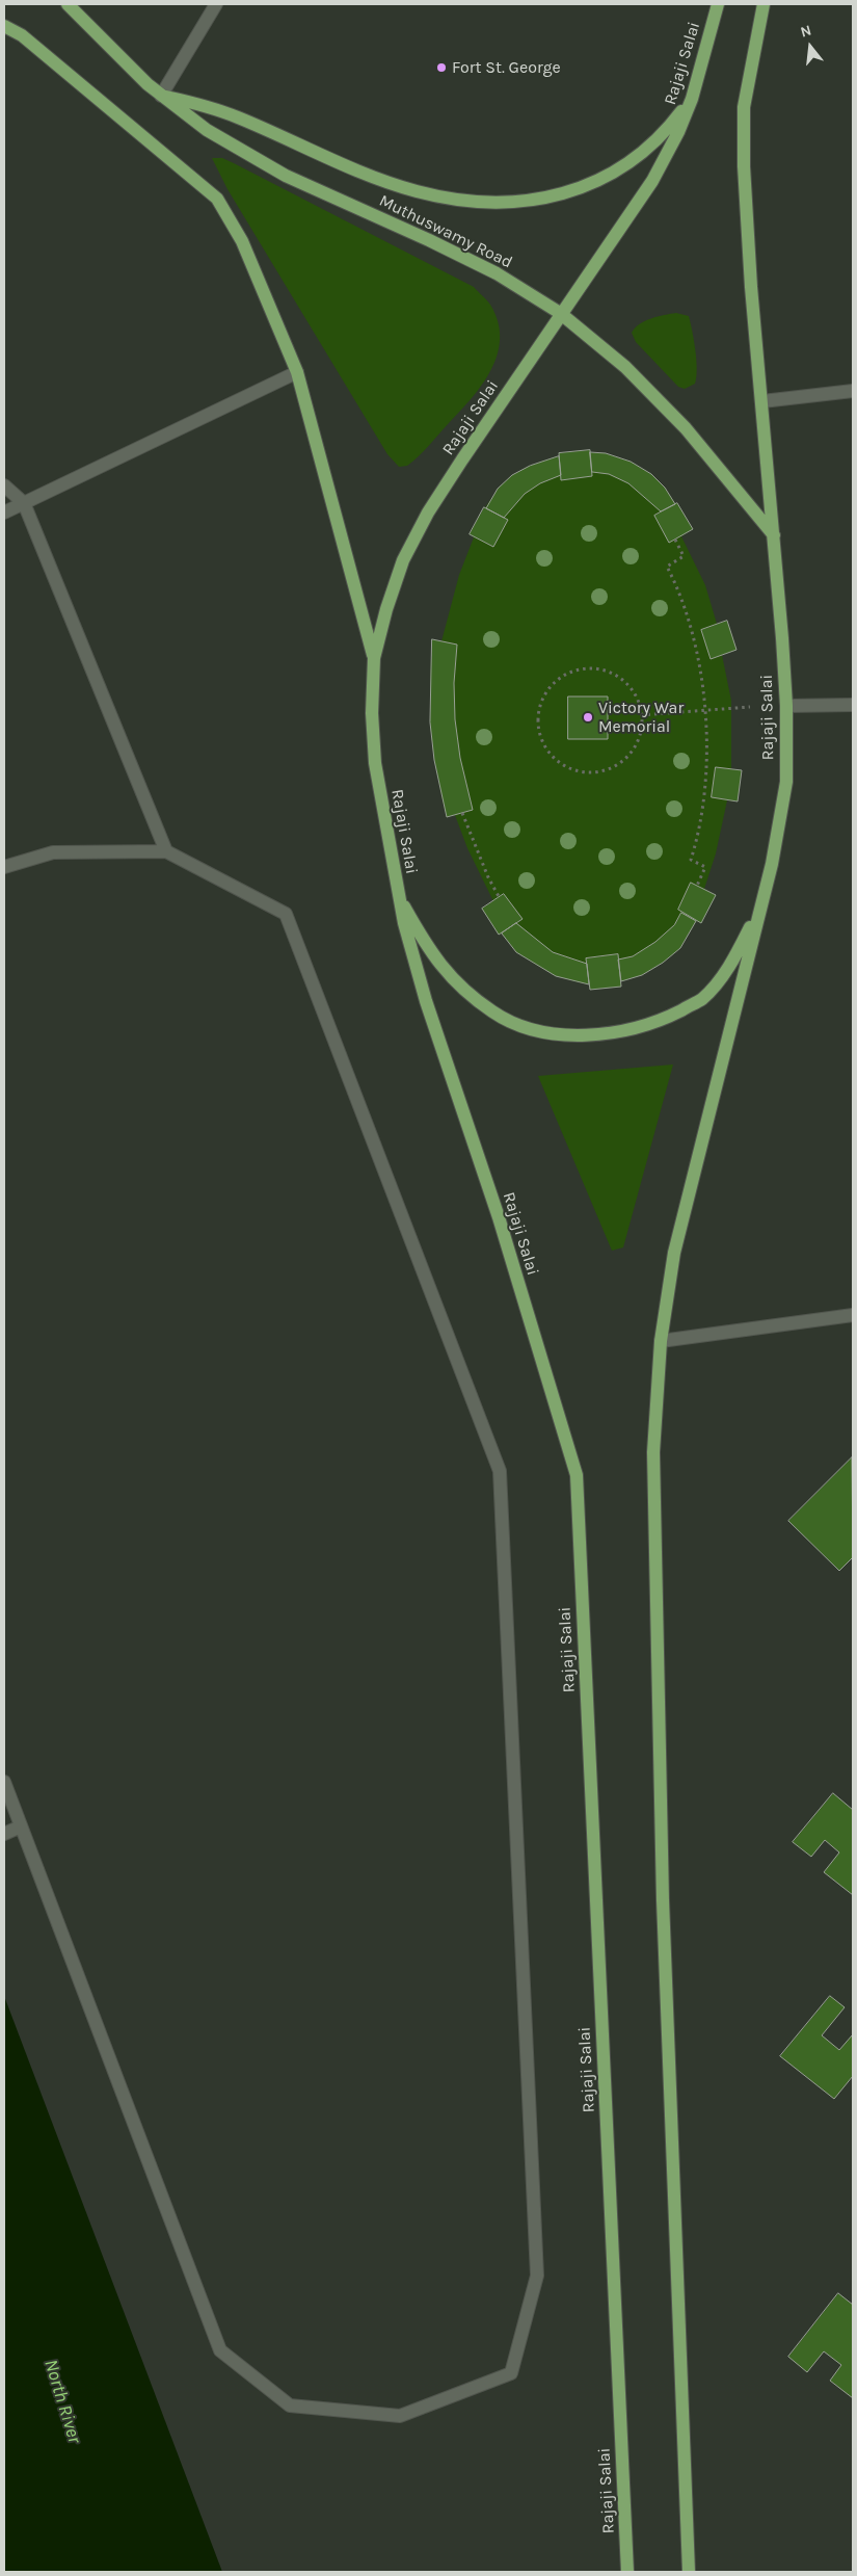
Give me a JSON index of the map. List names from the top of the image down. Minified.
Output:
{"streets":{"main road":["Rajaji Salai","Muthuswamy Road"]},"crossings":[["Rajaji Salai","Muthuswamy Road"]],"water":["North River"],"places":["Fort St. George","Victory War Memorial"],"north":"top"}
